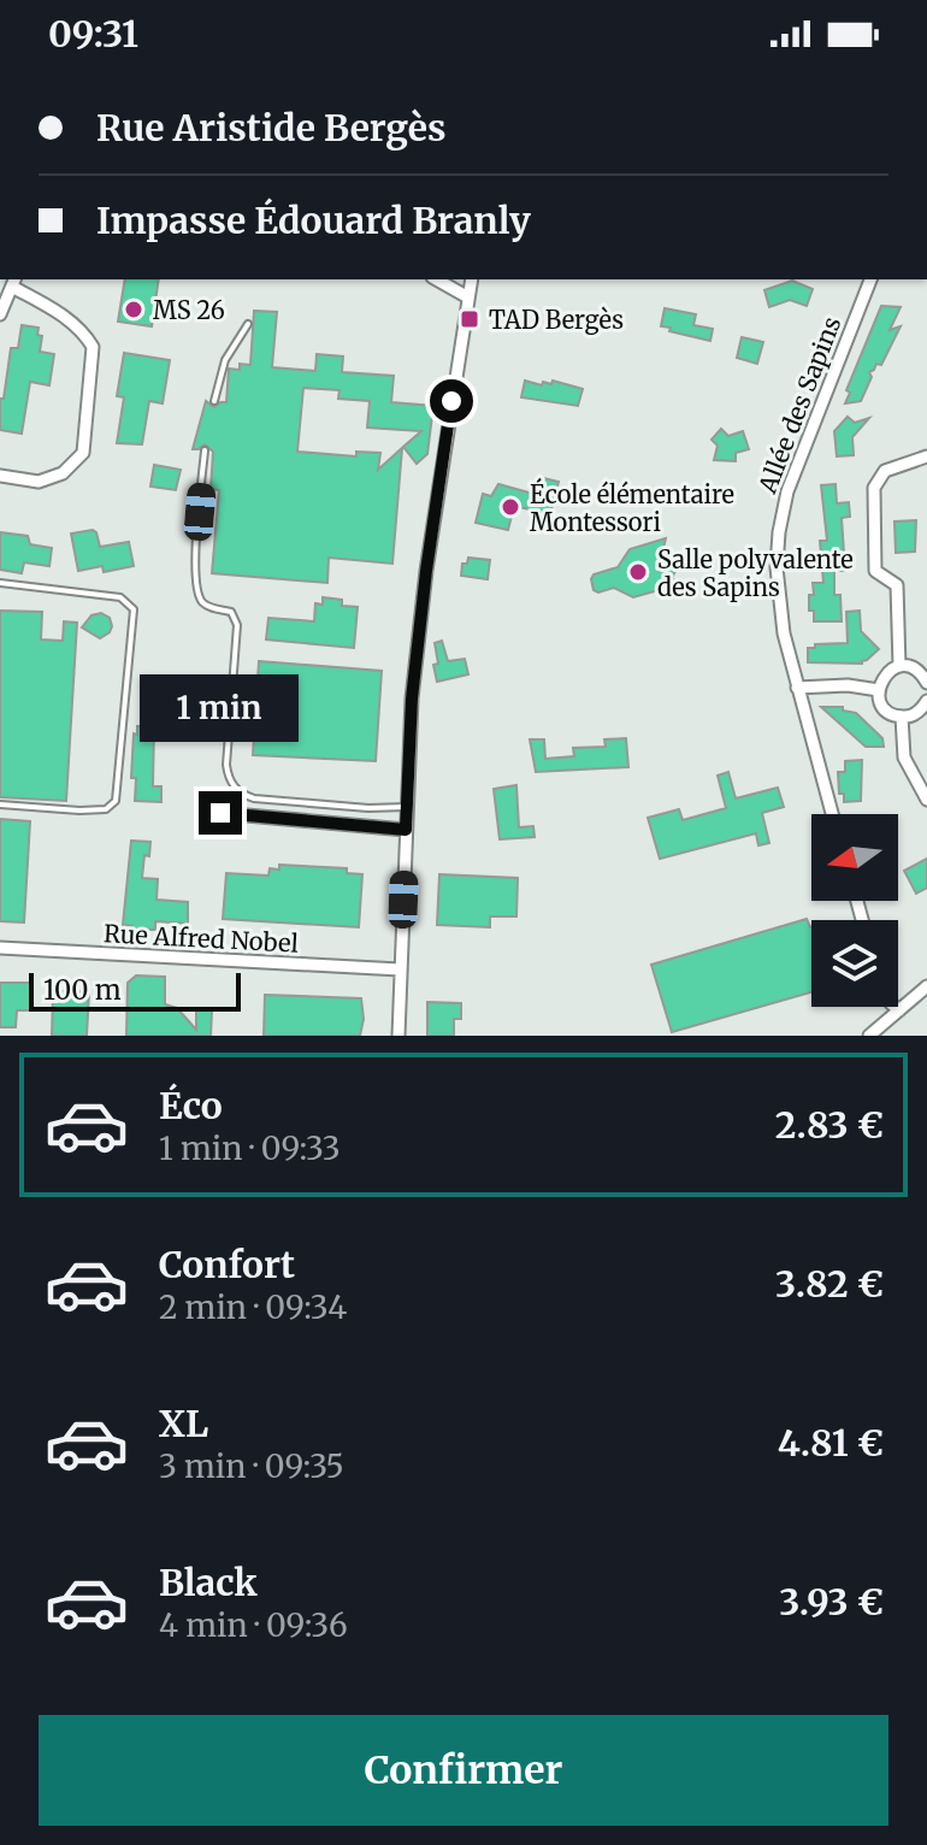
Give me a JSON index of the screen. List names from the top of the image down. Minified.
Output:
{"streets":{"street":["Allée des Sapins","Rue Alfred Nobel"]},"places":{"other":["MS 26","École élémentaire Montessori","Salle polyvalente des Sapins"],"transit":["TAD Bergès"]},"scale_bar":"100 m","north":"left","page":{"status":"09:31","banner":["Rue Aristide Bergès","Impasse Édouard Branly"],"bubble":"1 min","scale":"100 m","list":[{"name":"Éco","note":"1 min · 09:33","value":"2.83 €"},{"name":"Confort","note":"2 min · 09:34","value":"3.82 €"},{"name":"XL","note":"3 min · 09:35","value":"4.81 €"},{"name":"Black","note":"4 min · 09:36","value":"3.93 €"}],"buttons":"Confirmer"}}
